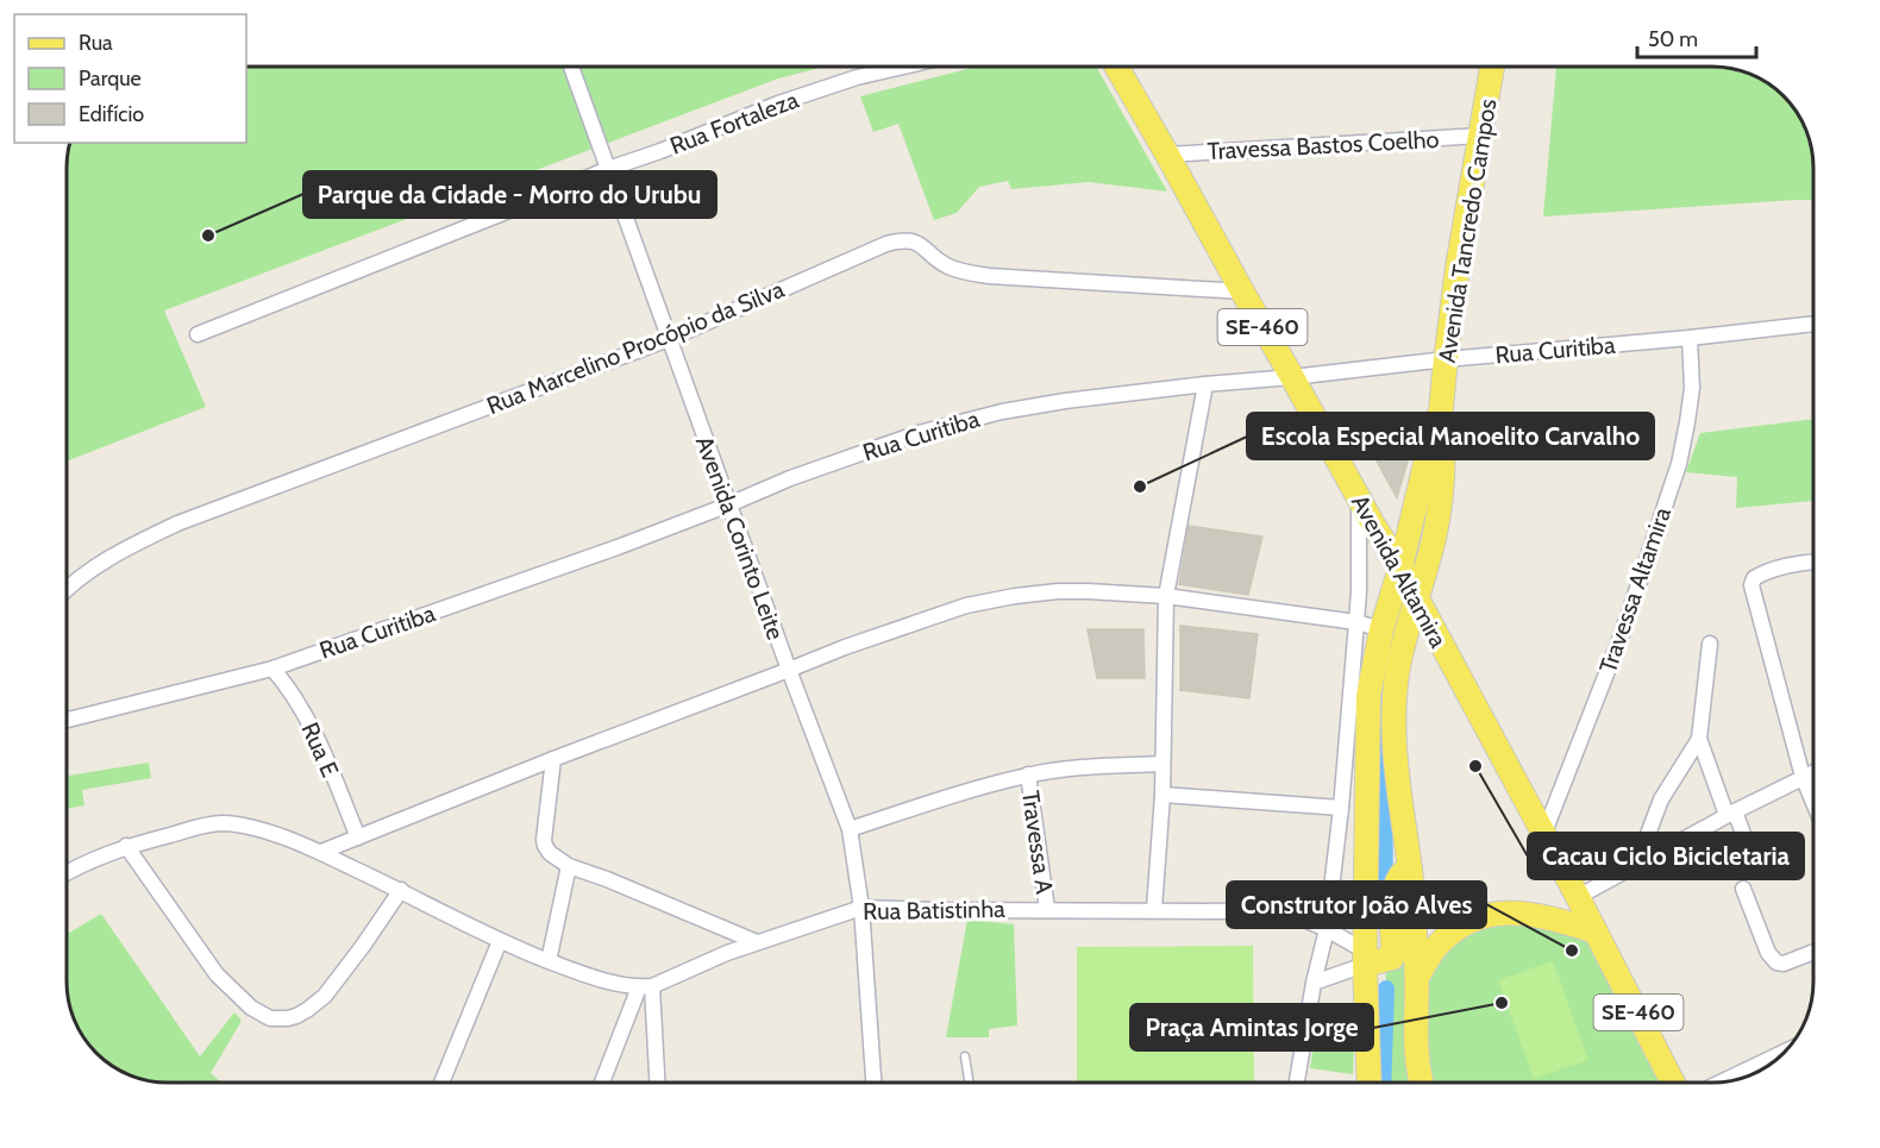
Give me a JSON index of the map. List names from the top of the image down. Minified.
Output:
{"streets":{"main road":["Avenida Tancredo Campos","SE-460","Avenida Altamira"],"street":["Rua Fortaleza","Travessa Bastos Coelho","Rua Marcelino Procópio da Silva","Rua Curitiba","Avenida Corinto Leite","Travessa Altamira","Rua E","Travessa A","Rua Batistinha"]},"crossings":[["Rua Fortaleza","Avenida Corinto Leite"],["Travessa Bastos Coelho","Avenida Tancredo Campos"],["Travessa Bastos Coelho","Avenida Altamira"],["Avenida Tancredo Campos","Rua Curitiba"],["Avenida Tancredo Campos","Avenida Altamira"],["Avenida Tancredo Campos","Rua Batistinha"],["Rua Marcelino Procópio da Silva","Avenida Corinto Leite"],["Rua Marcelino Procópio da Silva","Avenida Altamira"],["Rua Curitiba","Avenida Corinto Leite"],["Rua Curitiba","Avenida Altamira"],["Rua Curitiba","Travessa Altamira"],["Rua Curitiba","Rua E"],["Avenida Corinto Leite","Rua Batistinha"],["Avenida Altamira","Travessa Altamira"],["Travessa A","Rua Batistinha"]],"places":["Parque da Cidade - Morro do Urubu","Escola Especial Manoelito Carvalho","Cacau Ciclo Bicicletaria","Construtor João Alves","Praça Amintas Jorge"],"legend":["Rua","Parque","Edifício"],"scale_bar":"50 m"}
